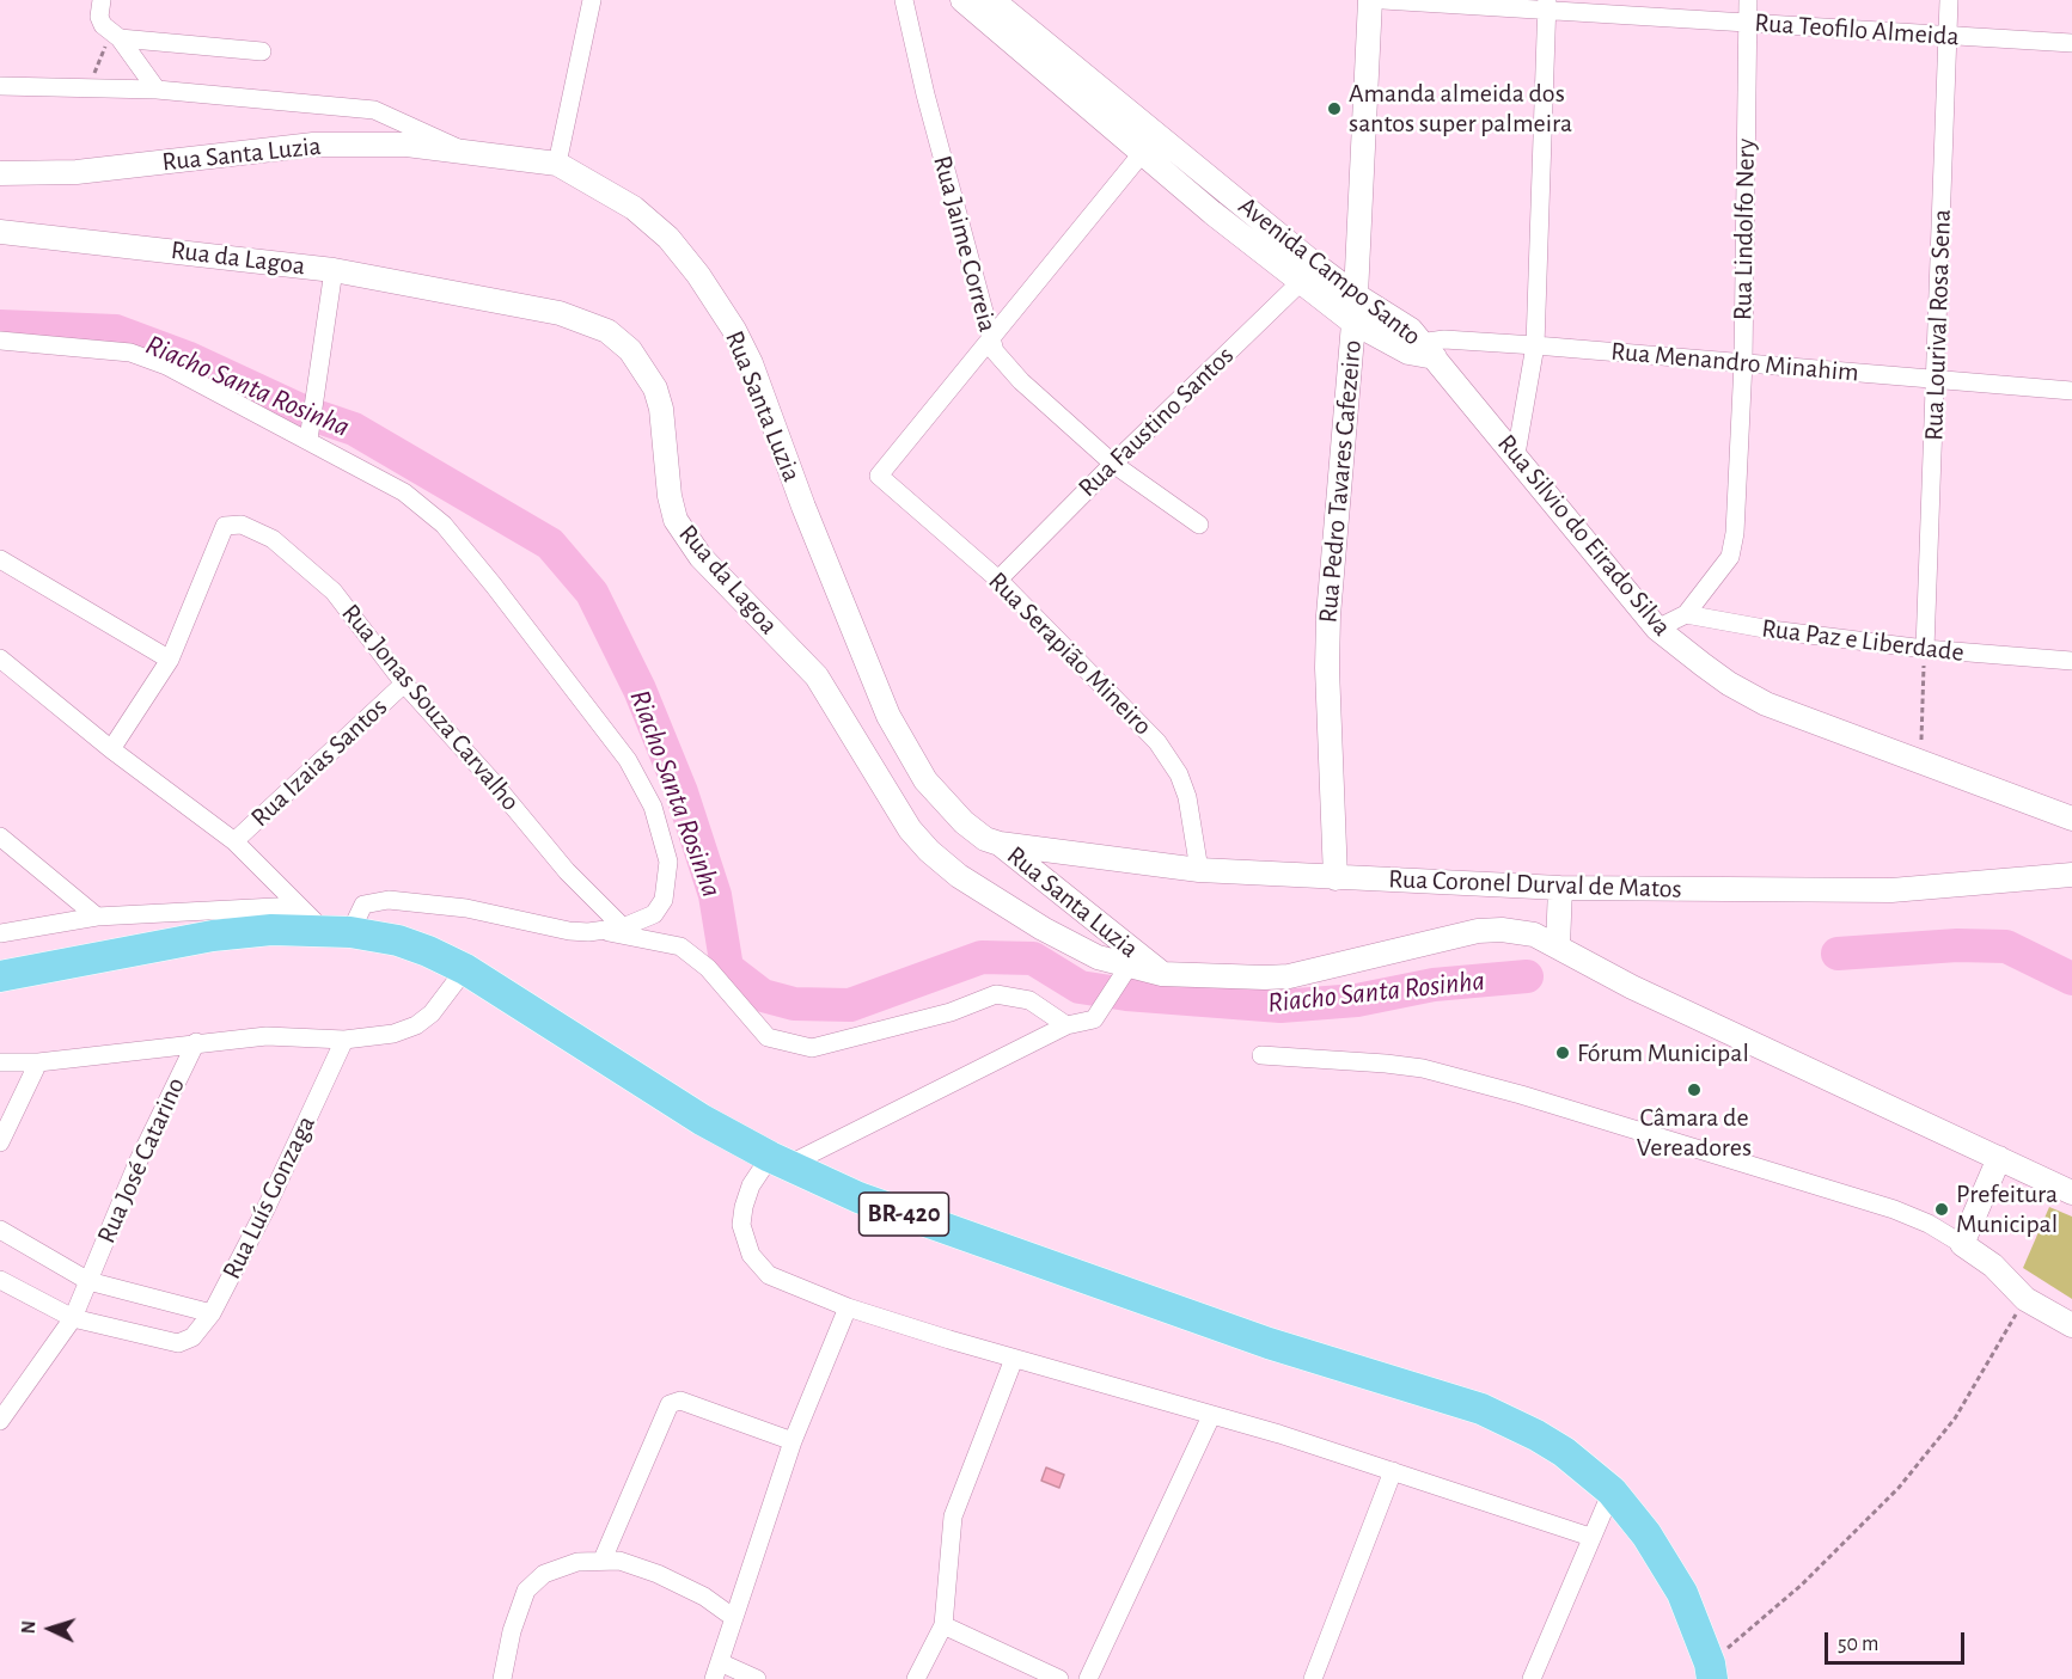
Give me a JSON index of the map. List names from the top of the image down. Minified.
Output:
{"streets":{"main road":["BR-420"],"street":["Rua Teofilo Almeida","Rua Santa Luzia","Rua Lindolfo Nery","Rua Jaime Correia","Rua da Lagoa","Avenida Campo Santo","Rua Lourival Rosa Sena","Rua Menandro Minahim","Rua Faustino Santos","Rua Pedro Tavares Cafezeiro","Rua Silvio do Eirado Silva","Rua Paz e Liberdade","Rua Serapião Mineiro","Rua Jonas Souza Carvalho","Rua Izaias Santos","Rua Coronel Durval de Matos","Rua José Catarino","Rua Luís Gonzaga"]},"crossings":[["Rua Teofilo Almeida","Rua Lindolfo Nery"],["Rua Teofilo Almeida","Rua Lourival Rosa Sena"],["Rua Santa Luzia","Rua da Lagoa"],["Rua Santa Luzia","Rua Coronel Durval de Matos"],["Rua Lindolfo Nery","Rua Menandro Minahim"],["Rua Lindolfo Nery","Rua Paz e Liberdade"],["Rua Jaime Correia","Rua Faustino Santos"],["Rua Jaime Correia","Rua Serapião Mineiro"],["Avenida Campo Santo","Rua Menandro Minahim"],["Avenida Campo Santo","Rua Faustino Santos"],["Avenida Campo Santo","Rua Pedro Tavares Cafezeiro"],["Avenida Campo Santo","Rua Silvio do Eirado Silva"],["Rua Lourival Rosa Sena","Rua Menandro Minahim"],["Rua Lourival Rosa Sena","Rua Paz e Liberdade"],["Rua Menandro Minahim","Rua Silvio do Eirado Silva"],["Rua Faustino Santos","Rua Serapião Mineiro"],["Rua Pedro Tavares Cafezeiro","Rua Coronel Durval de Matos"],["Rua Serapião Mineiro","Rua Coronel Durval de Matos"],["Rua Jonas Souza Carvalho","Rua Izaias Santos"],["Rua José Catarino","Rua Luís Gonzaga"]],"water":["Riacho Santa Rosinha"],"places":["Amanda almeida dos santos super palmeira","Fórum Municipal","Câmara de Vereadores","Prefeitura Municipal"],"scale_bar":"50 m","north":"left"}
